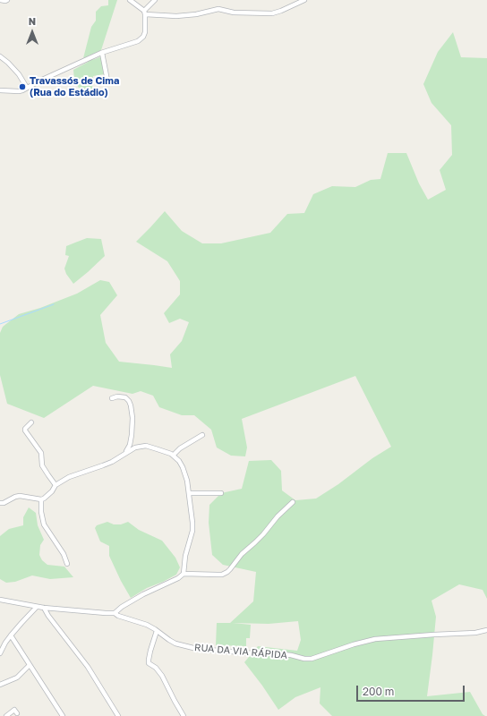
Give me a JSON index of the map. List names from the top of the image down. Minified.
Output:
{"streets":{"street":["RUA DA VIA RÁPIDA"]},"places":["Travassós de Cima (Rua do Estádio)"],"scale_bar":"200 m","north":"top"}
